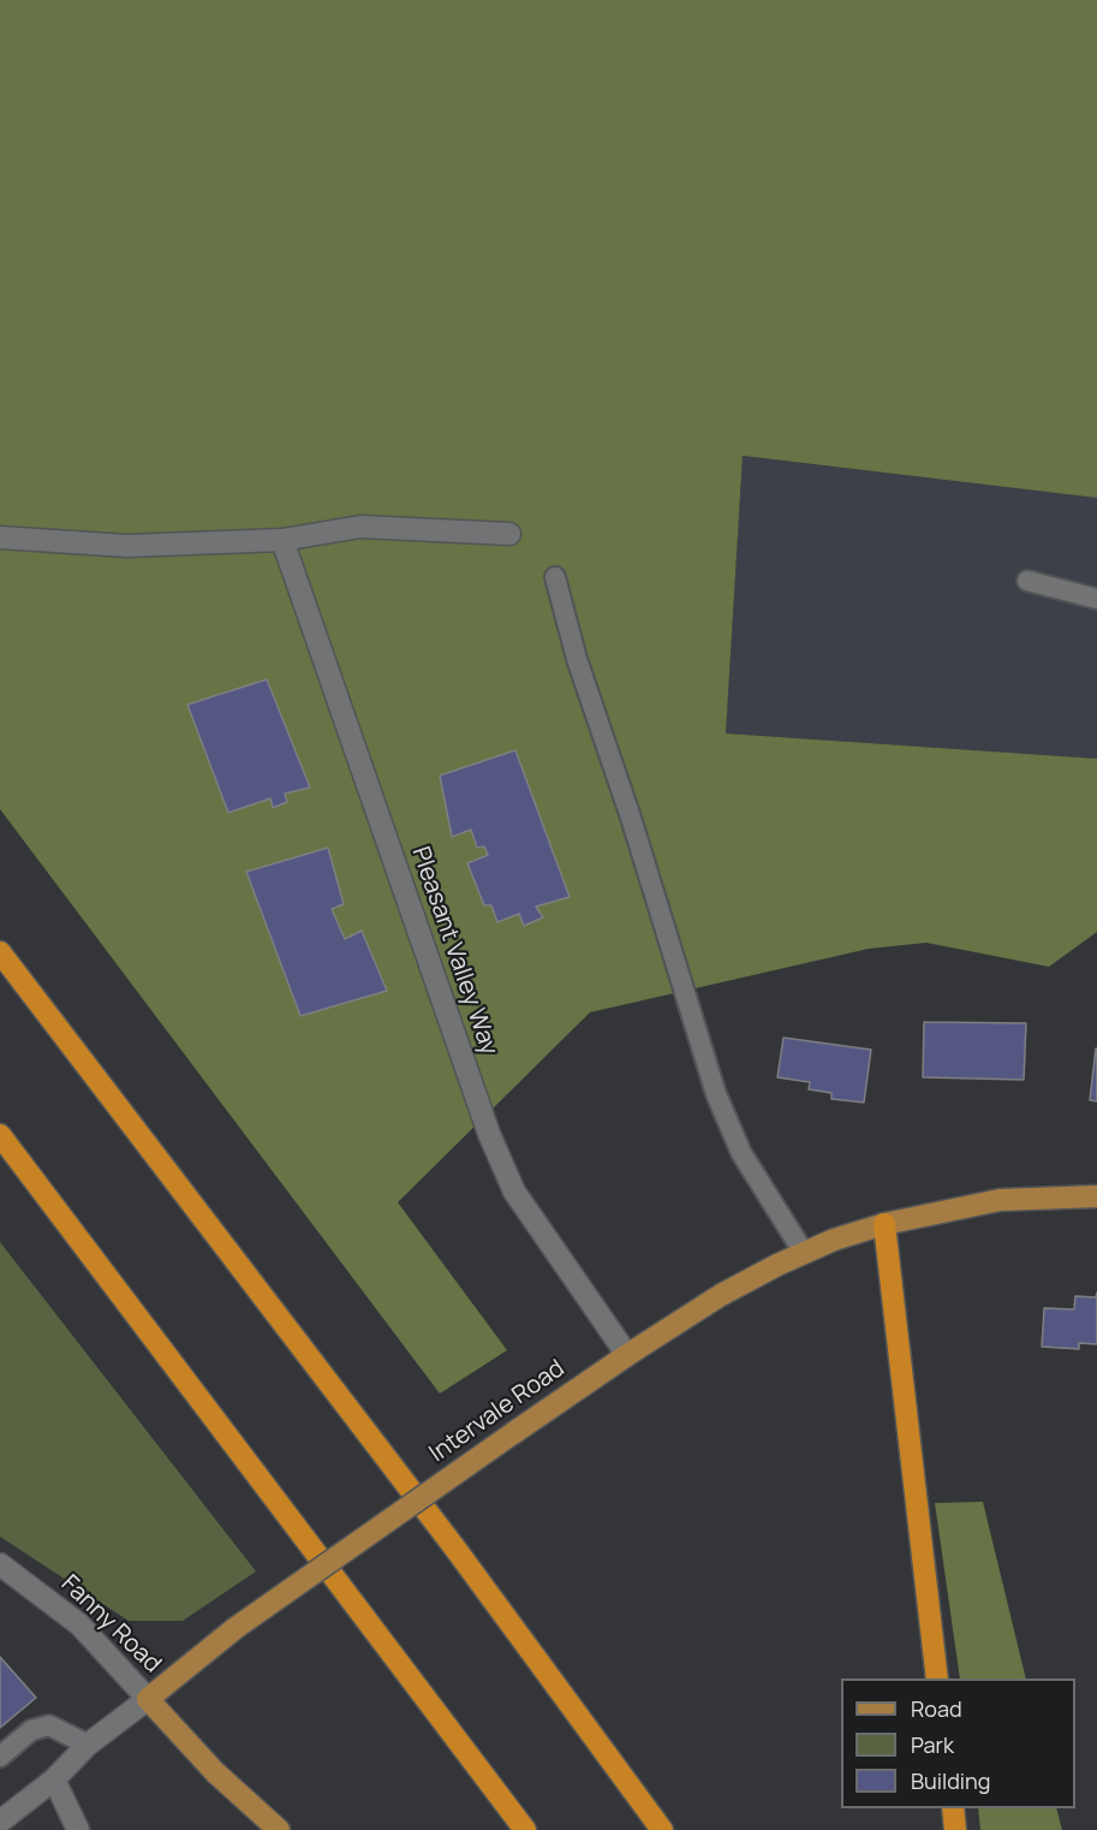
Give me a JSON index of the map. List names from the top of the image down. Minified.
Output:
{"streets":{"main road":["Intervale Road"],"street":["Pleasant Valley Way","Fanny Road"]},"crossings":[["Pleasant Valley Way","Intervale Road"],["Intervale Road","Fanny Road"]],"legend":["Road","Park","Building"]}
